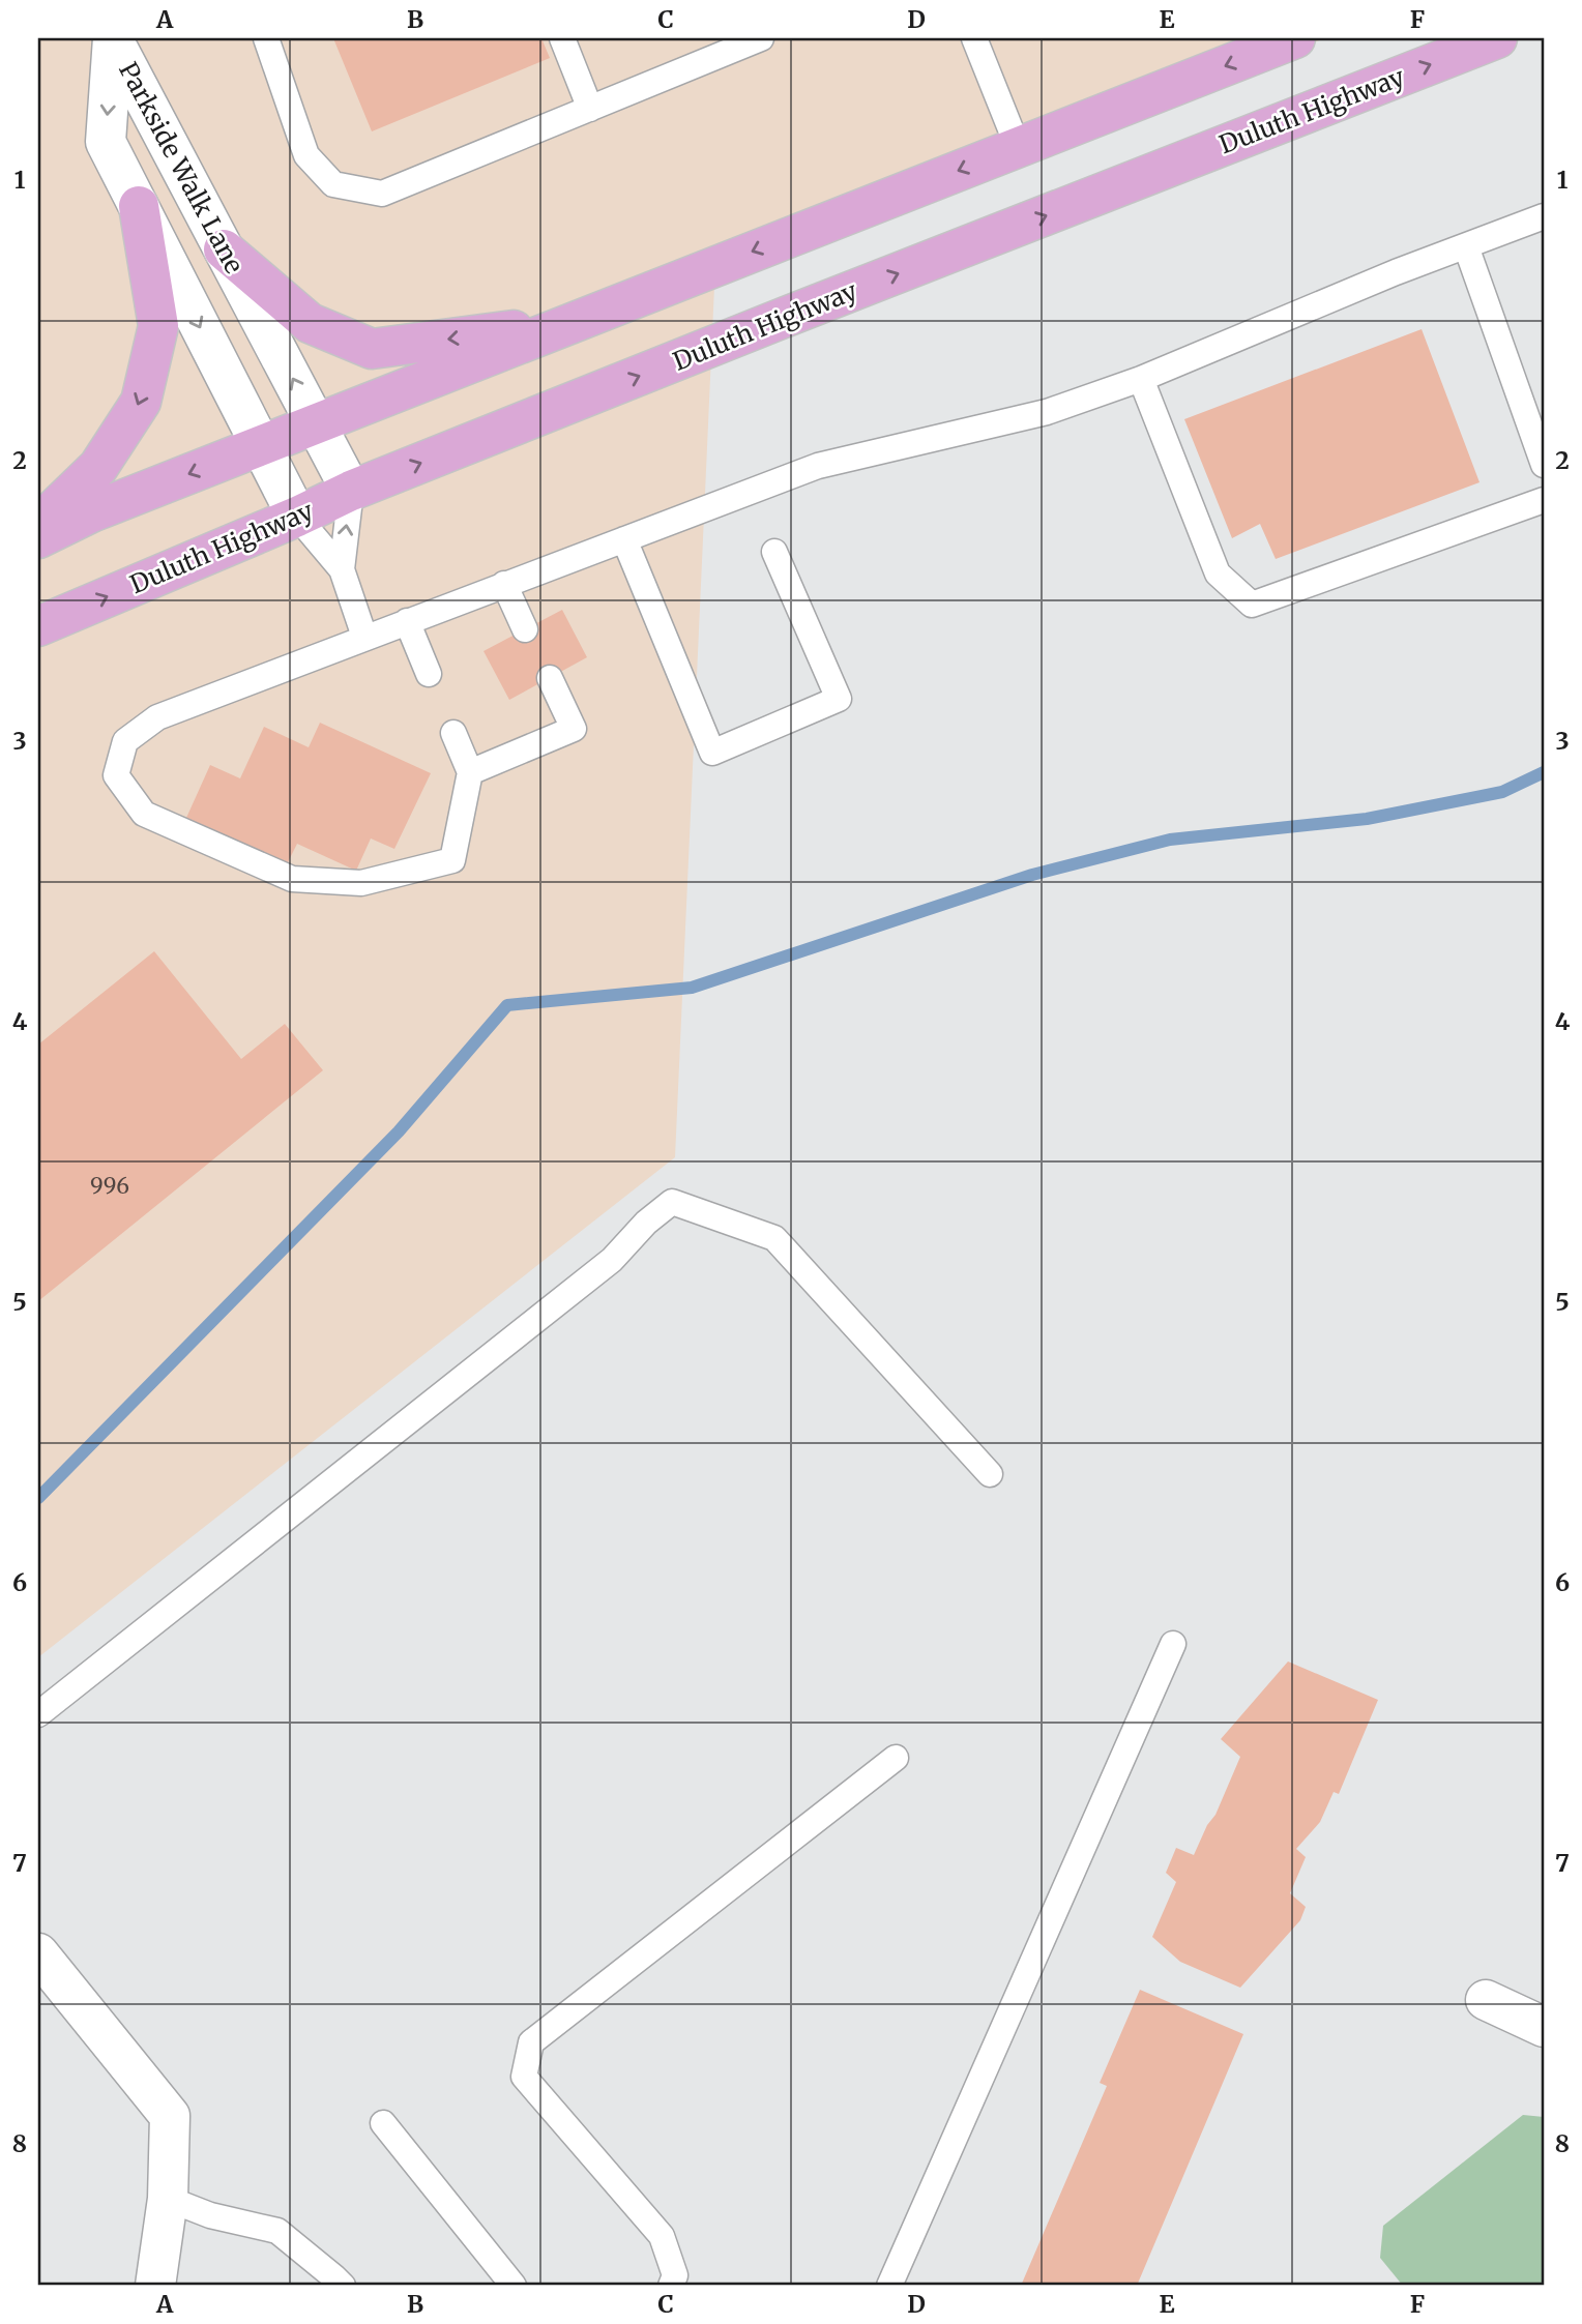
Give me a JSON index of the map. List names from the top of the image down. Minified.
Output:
{"streets":{"main road":["Duluth Highway"],"street":["Parkside Walk Lane"]},"crossings":[["Duluth Highway","Parkside Walk Lane"]],"house_numbers":["996"],"grid":{"columns":["A","B","C","D","E","F"],"rows":["1","2","3","4","5","6","7","8"]}}
